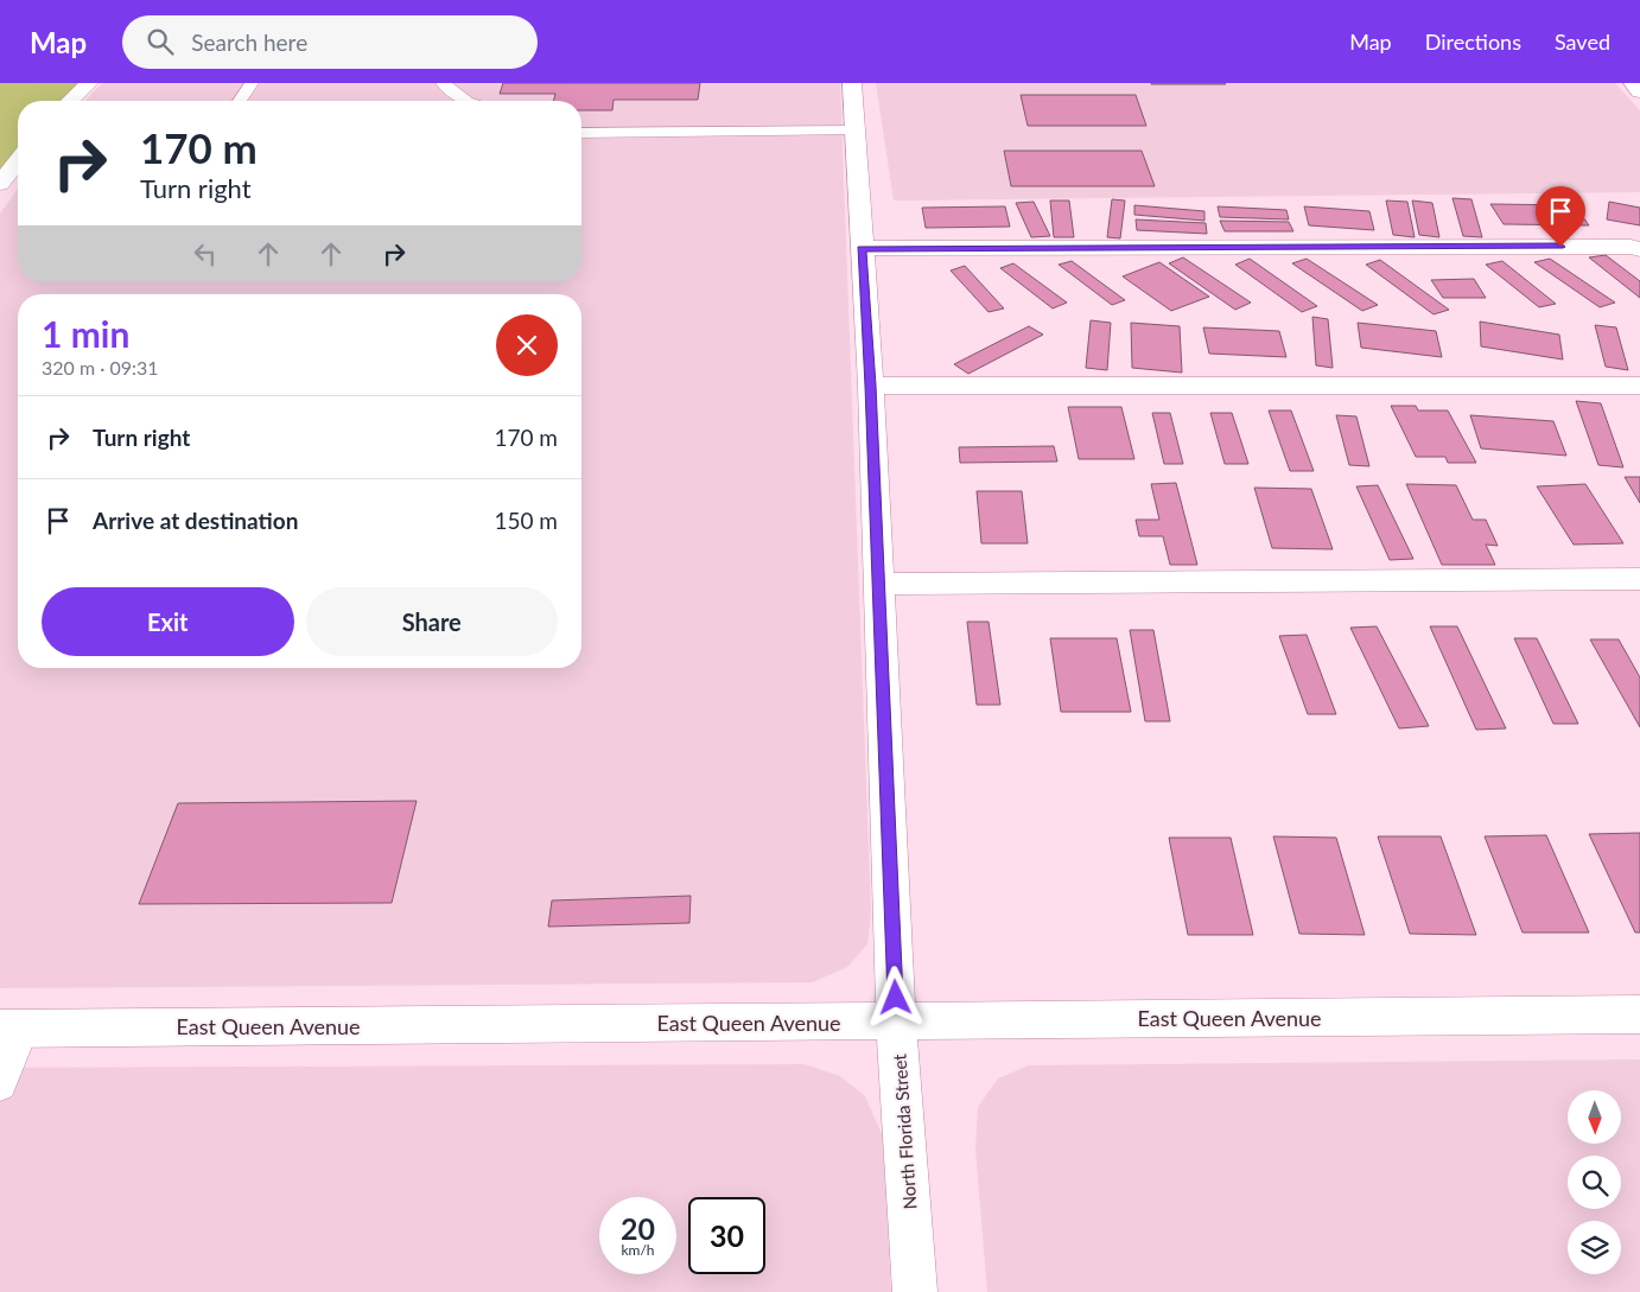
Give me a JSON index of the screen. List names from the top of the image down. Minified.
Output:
{"streets":{"street":["East Queen Avenue","North Florida Street"]},"crossings":[["East Queen Avenue","North Florida Street"]],"north":"bottom","page":{"header":"Map","search":"Search here","nav":["Map","Directions","Saved"],"turn":["170 m","Turn right"],"heading":["1 min","320 m · 09:31"],"list":[{"name":"Turn right","value":"170 m"},{"name":"Arrive at destination","value":"150 m"}],"buttons":["Exit","Share"],"speed":"20 km/h","limit":"30"}}
